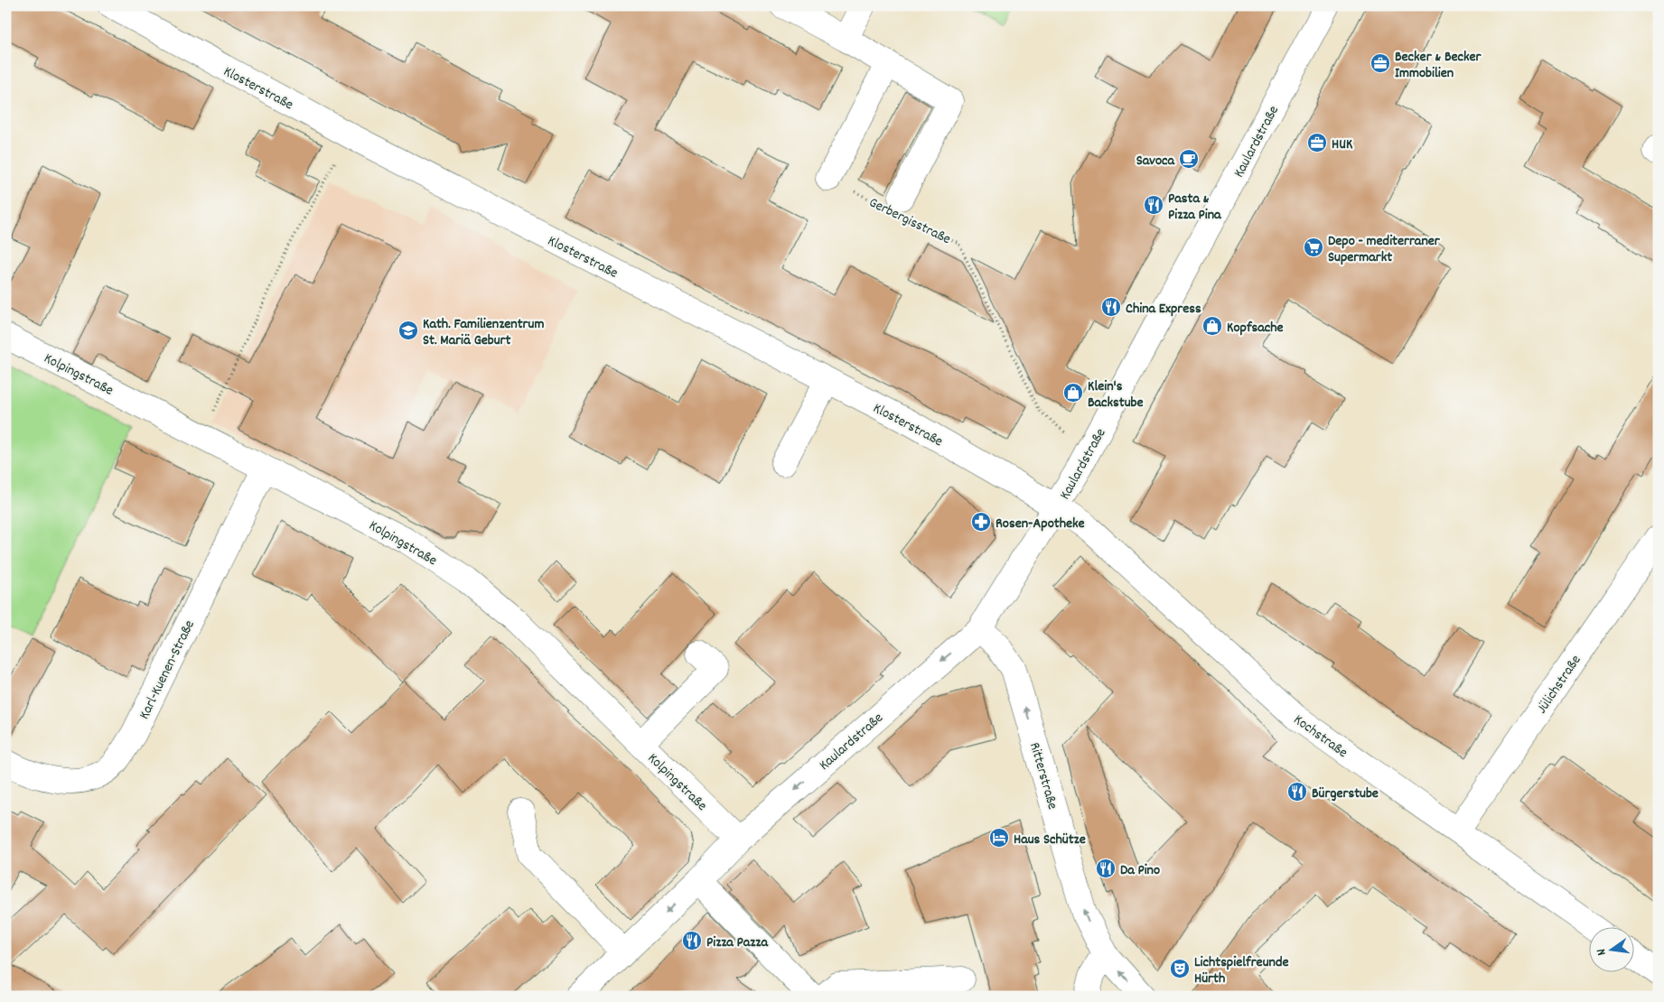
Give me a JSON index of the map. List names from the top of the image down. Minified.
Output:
{"streets":{"street":["Klosterstraße","Kaulardstraße","Kolpingstraße","Karl-Kuenen-Straße","Jülichstraße","Kochstraße","Ritterstraße"],"path":["Gerbergisstraße"]},"crossings":[["Klosterstraße","Kaulardstraße"],["Klosterstraße","Kochstraße"],["Kaulardstraße","Gerbergisstraße"],["Kaulardstraße","Kolpingstraße"],["Kaulardstraße","Kochstraße"],["Kaulardstraße","Ritterstraße"],["Kolpingstraße","Karl-Kuenen-Straße"],["Jülichstraße","Kochstraße"]],"one_way":["Ritterstraße"],"places":{"office":["Becker & Becker Immobilien","HUK"],"cafe":["Savoca"],"restaurant":["Pasta & Pizza Pina","China Express","Bürgerstube","Da Pino","Pizza Pazza"],"supermarket":["Depo - mediterraner Supermarkt"],"shop":["Kopfsache","Klein's Backstube"],"school or university":["Kath. Familienzentrum St. Mariä Geburt"],"pharmacy":["Rosen-Apotheke"],"hotel":["Haus Schütze"],"theatre":["Lichtspielfreunde Hürth"]},"north":"left"}
